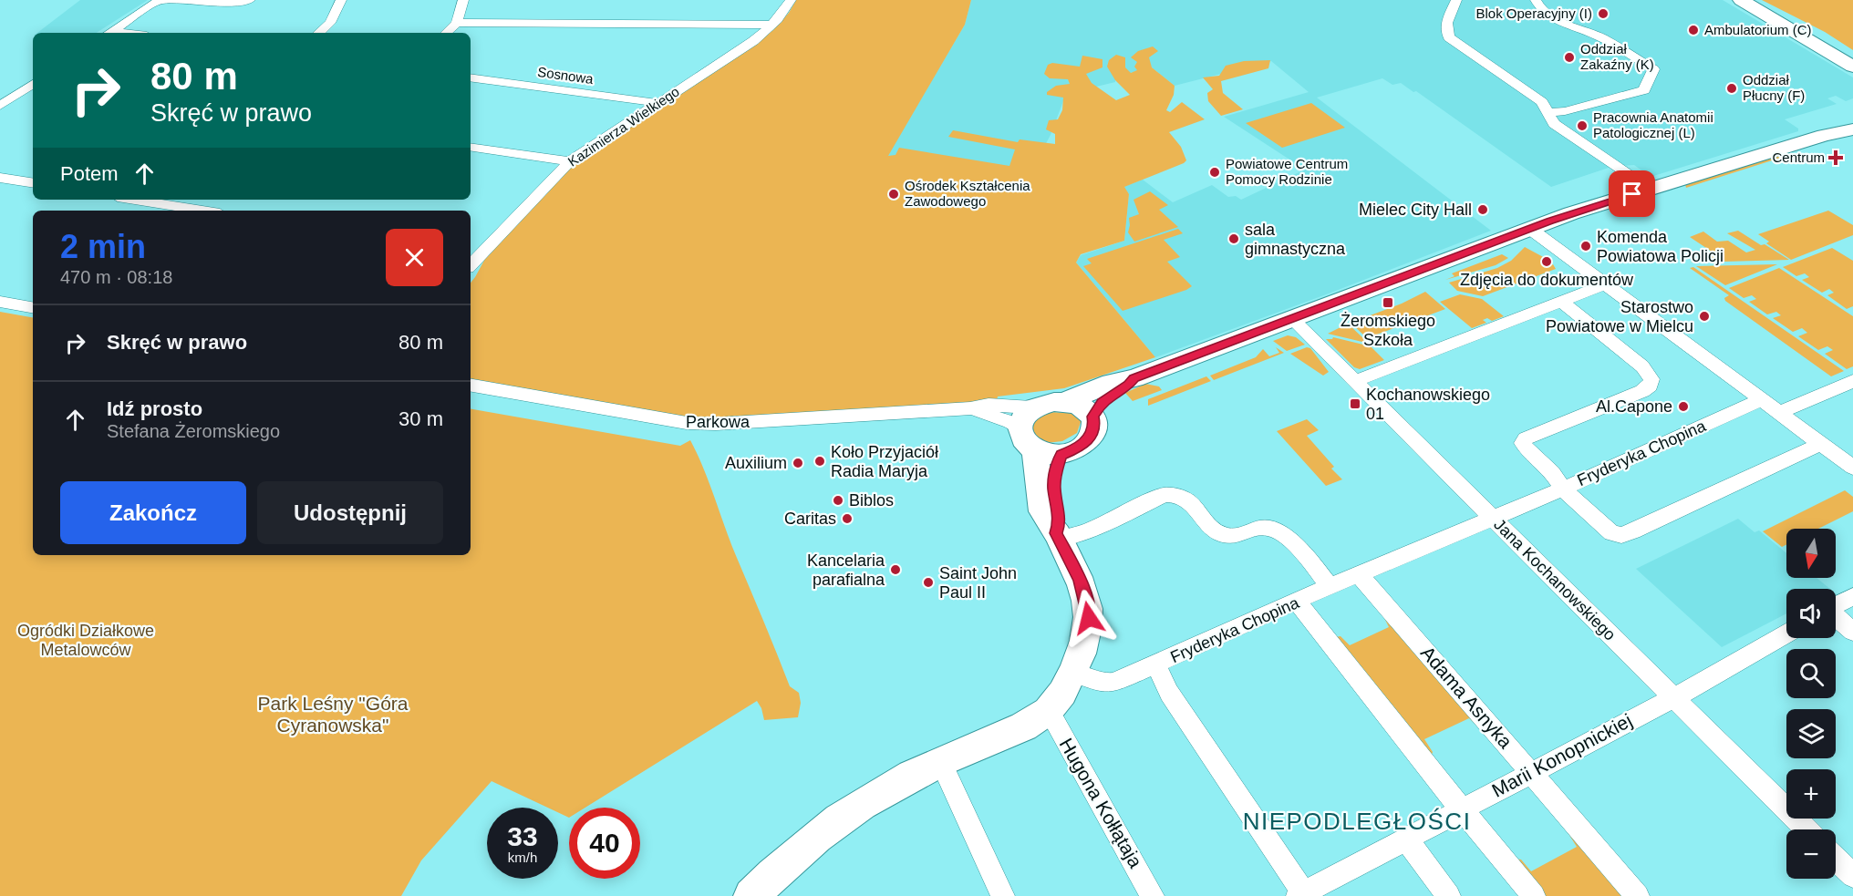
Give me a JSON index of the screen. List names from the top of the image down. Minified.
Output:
{"streets":{"street":["Sosnowa","Kazimierza Wielkiego","Parkowa","Fryderyka Chopina","Jana Kochanowskiego","Adama Asnyka","Marii Konopnickiej","Hugona Kołłątaja"]},"crossings":[["Sosnowa","Kazimierza Wielkiego"],["Fryderyka Chopina","Jana Kochanowskiego"],["Fryderyka Chopina","Adama Asnyka"],["Jana Kochanowskiego","Marii Konopnickiej"],["Adama Asnyka","Marii Konopnickiej"]],"districts":["NIEPODLEGŁOŚCI"],"parks":["Ogródki Działkowe Metalowców","Park Leśny \"Góra Cyranowska\""],"places":{"other":["Blok Operacyjny (I)","Ambulatorium (C)","Oddział Zakaźny (K)","Oddział Płucny (F)","Pracownia Anatomii Patologicznej (L)","Powiatowe Centrum Pomocy Rodzinie","Ośrodek Kształcenia Zawodowego","Mielec City Hall","sala gimnastyczna","Komenda Powiatowa Policji","Zdjęcia do dokumentów","Starostwo Powiatowe w Mielcu","Al.Capone","Koło Przyjaciół Radia Maryja","Auxilium","Biblos","Caritas","Kancelaria parafialna","Saint John Paul II"],"health":["Centrum"],"transit":["Żeromskiego Szkoła","Kochanowskiego 01"]},"north":"bottom","page":{"turn":["80 m","Skręć w prawo"],"then":"Potem","heading":["2 min","470 m · 08:18"],"list":[{"name":"Skręć w prawo","value":"80 m"},{"name":"Idź prosto","note":"Stefana Żeromskiego","value":"30 m"}],"buttons":["Zakończ","Udostępnij"],"map_buttons":["+","−"],"speed":"33 km/h","limit":"40"}}
